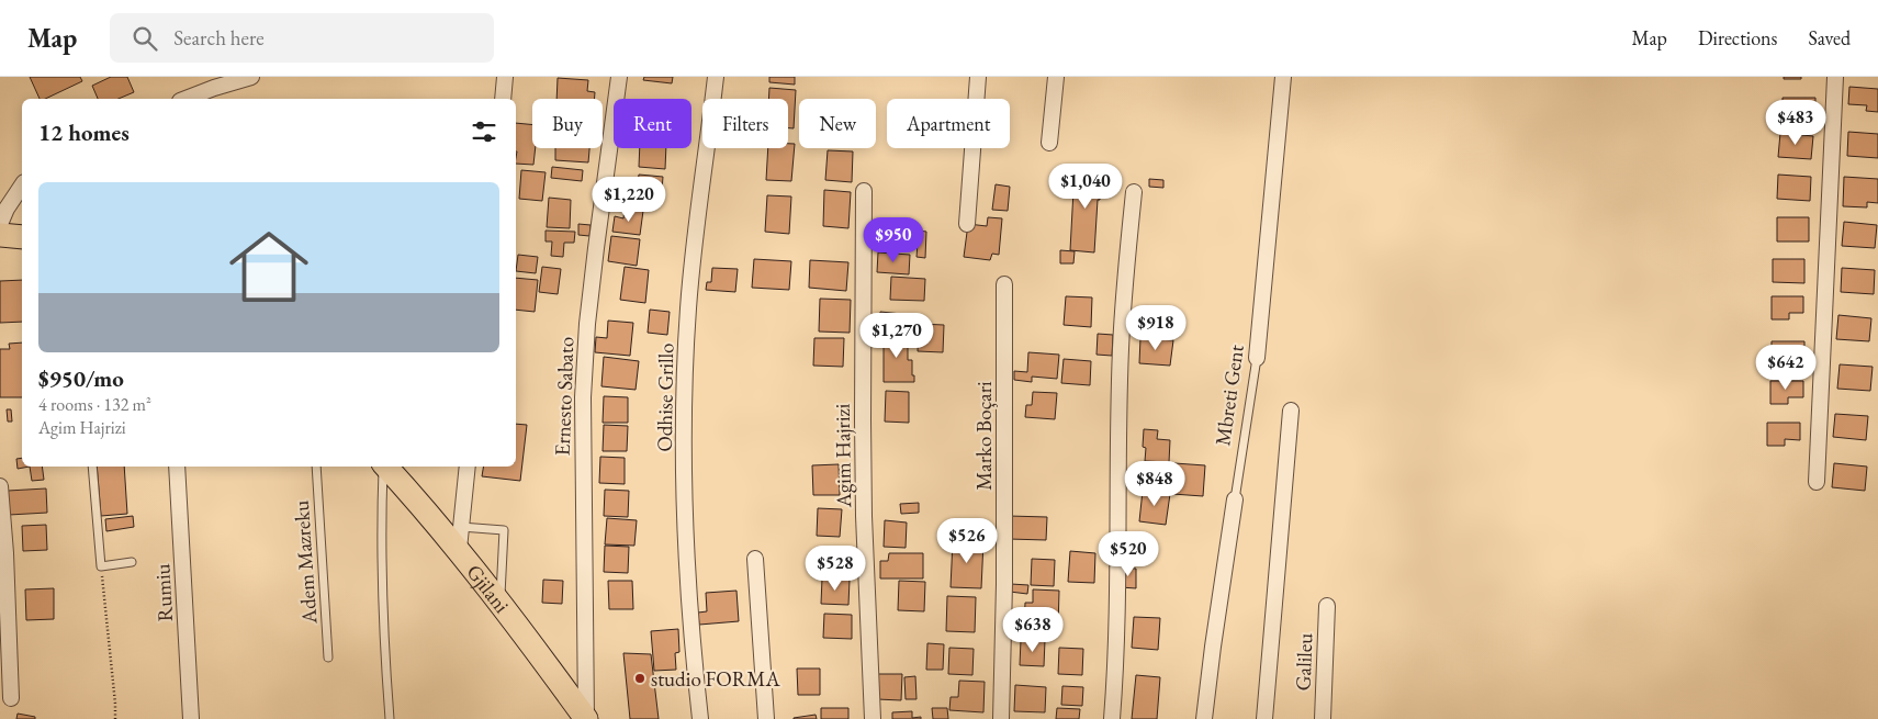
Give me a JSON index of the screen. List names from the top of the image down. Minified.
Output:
{"streets":{"main road":["Gjilani"],"street":["Mbreti Gent","Ernesto Sabato","Odhise Grillo","Marko Boçari","Agim Hajrizi","Rumiu","Galileu"],"lane":["Adem Mazreku"]},"crossings":[["Ernesto Sabato","Gjilani"]],"places":["studio FORMA"],"page":{"header":"Map","search":"Search here","nav":["Map","Directions","Saved"],"chip":["Buy","Rent","Filters","New","Apartment"],"heading":"12 homes","price":["$483","$1,040","$1,220","$950","$918","$1,270","$642","$848","$526","$520","$528","$638"],"list":[{"name":"$950/mo","note":"4 rooms · 132 m² · Agim Hajrizi"}]}}
